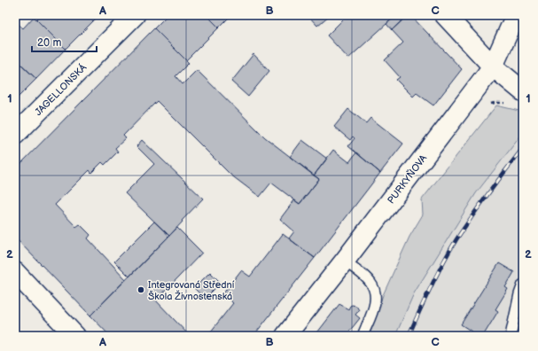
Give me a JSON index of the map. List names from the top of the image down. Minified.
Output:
{"streets":{"street":["JAGELLONSKÁ","PURKYŇOVA"]},"places":["Integrovaná Střední Škola Živnostenská"],"scale_bar":"20 m","grid":{"columns":["A","B","C"],"rows":["1","2"]}}
